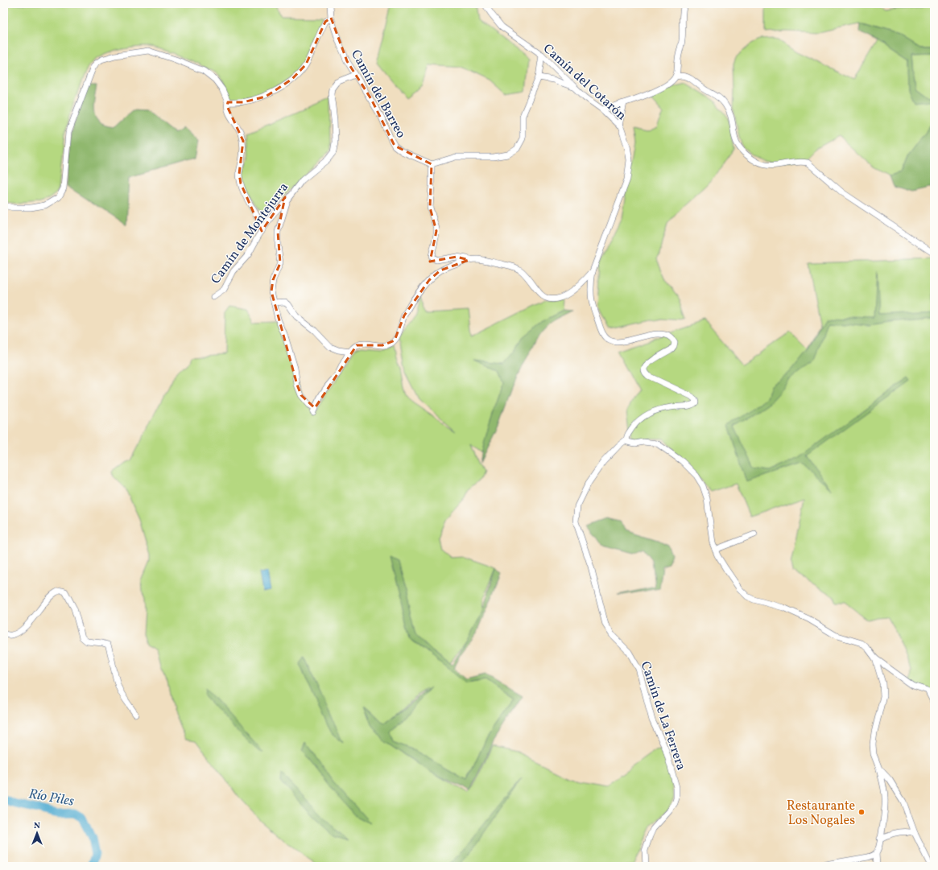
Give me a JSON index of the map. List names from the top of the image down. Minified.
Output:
{"streets":{"street":["Camín del Cotarón","Camín del Barreo","Camín de Montejurra","Camín de La Ferrera"]},"crossings":[["Camín del Cotarón","Camín de La Ferrera"],["Camín del Barreo","Camín de Montejurra"]],"water":["Río Piles"],"places":["Restaurante Los Nogales"],"north":"top"}
